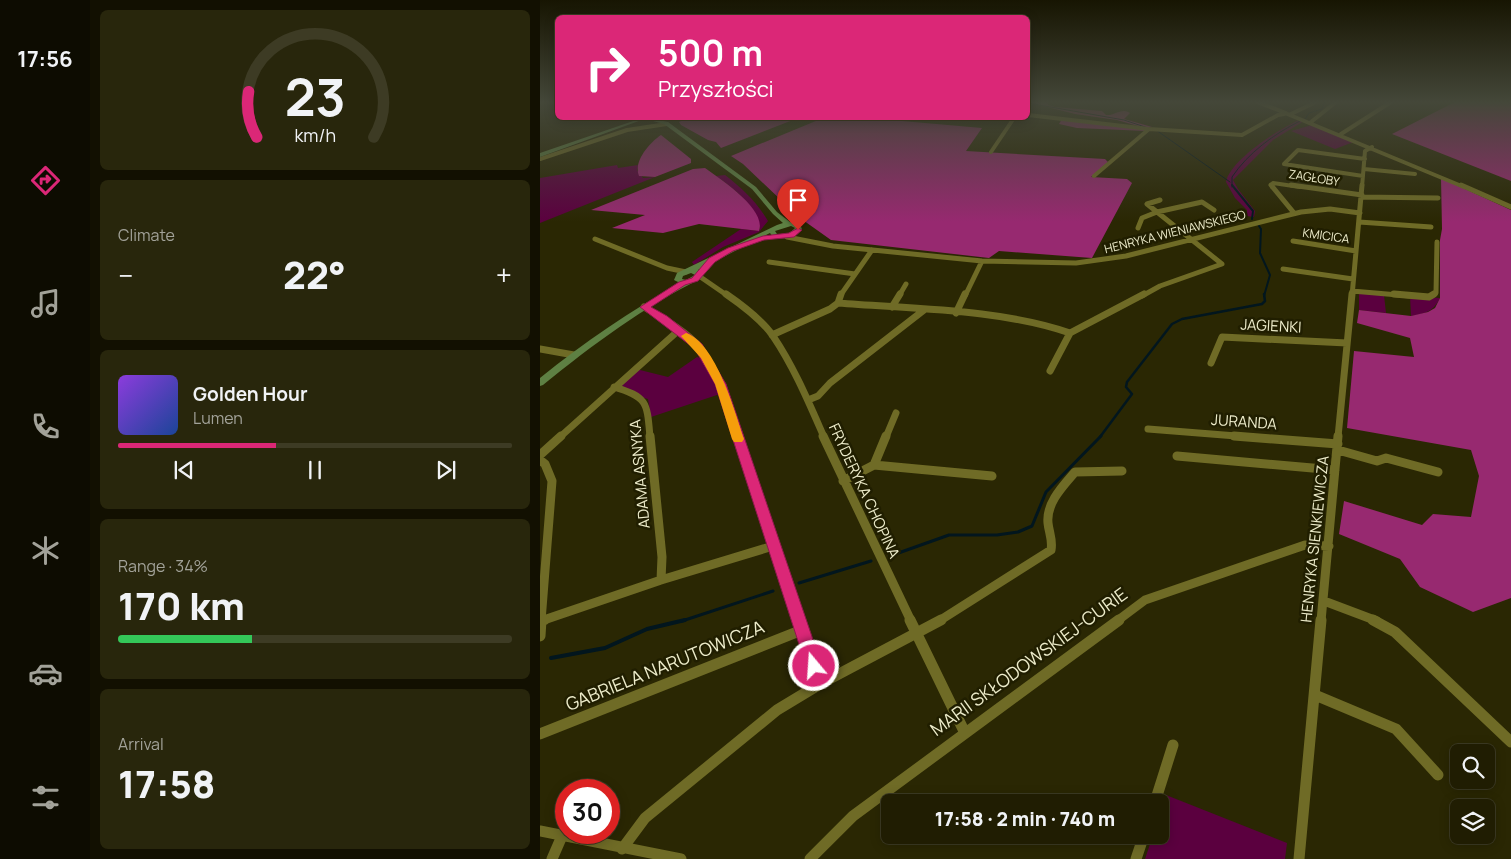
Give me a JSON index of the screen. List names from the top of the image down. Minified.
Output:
{"streets":{"street":["ZAGŁOBY","HENRYKA WIENIAWSKIEGO","KMICICA","JAGIENKI","JURANDA","ADAMA ASNYKA","FRYDERYKA CHOPINA","HENRYKA SIENKIEWICZA","MARII SKŁODOWSKIEJ-CURIE","GABRIELA NARUTOWICZA"]},"crossings":[["ZAGŁOBY","HENRYKA WIENIAWSKIEGO"],["ZAGŁOBY","HENRYKA SIENKIEWICZA"],["HENRYKA WIENIAWSKIEGO","HENRYKA SIENKIEWICZA"],["KMICICA","HENRYKA SIENKIEWICZA"],["JAGIENKI","HENRYKA SIENKIEWICZA"],["JURANDA","HENRYKA SIENKIEWICZA"],["FRYDERYKA CHOPINA","MARII SKŁODOWSKIEJ-CURIE"],["HENRYKA SIENKIEWICZA","MARII SKŁODOWSKIEJ-CURIE"]],"page":{"tabs":"17:56","turn":["500 m","Przyszłości"],"tile":["Climate",["Range · 34%","170 km"],["Arrival","17:58"]],"heat":["−","22°","+"],"song":["Golden Hour","Lumen"],"limit":"30","trip":"17:58 · 2 min · 740 m","gauge":["23","km/h"]}}
